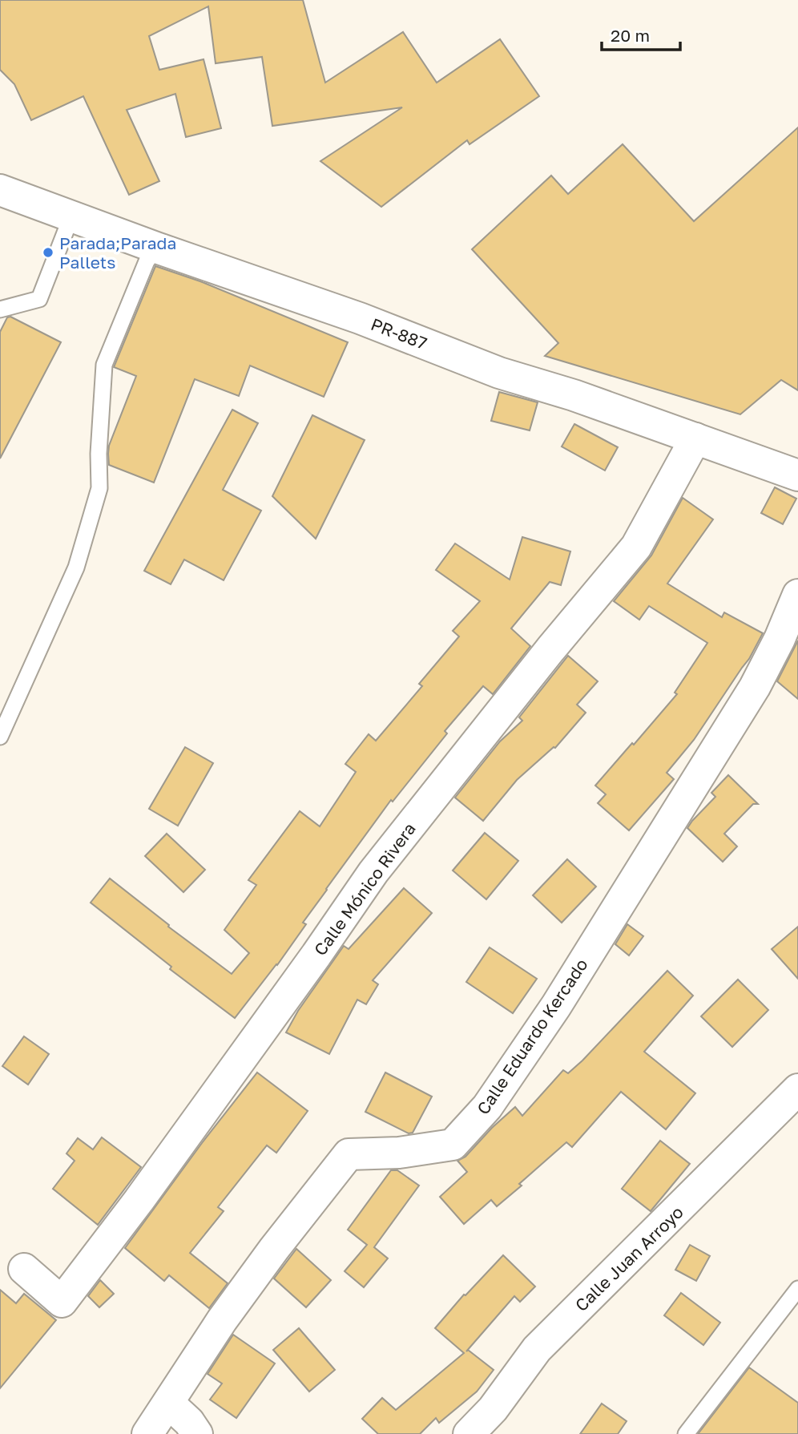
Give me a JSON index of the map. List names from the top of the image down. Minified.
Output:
{"streets":{"street":["PR-887","Calle Mónico Rivera","Calle Eduardo Kercado","Calle Juan Arroyo"]},"crossings":[["PR-887","Calle Mónico Rivera"]],"places":["Parada;Parada Pallets"],"scale_bar":"20 m"}
